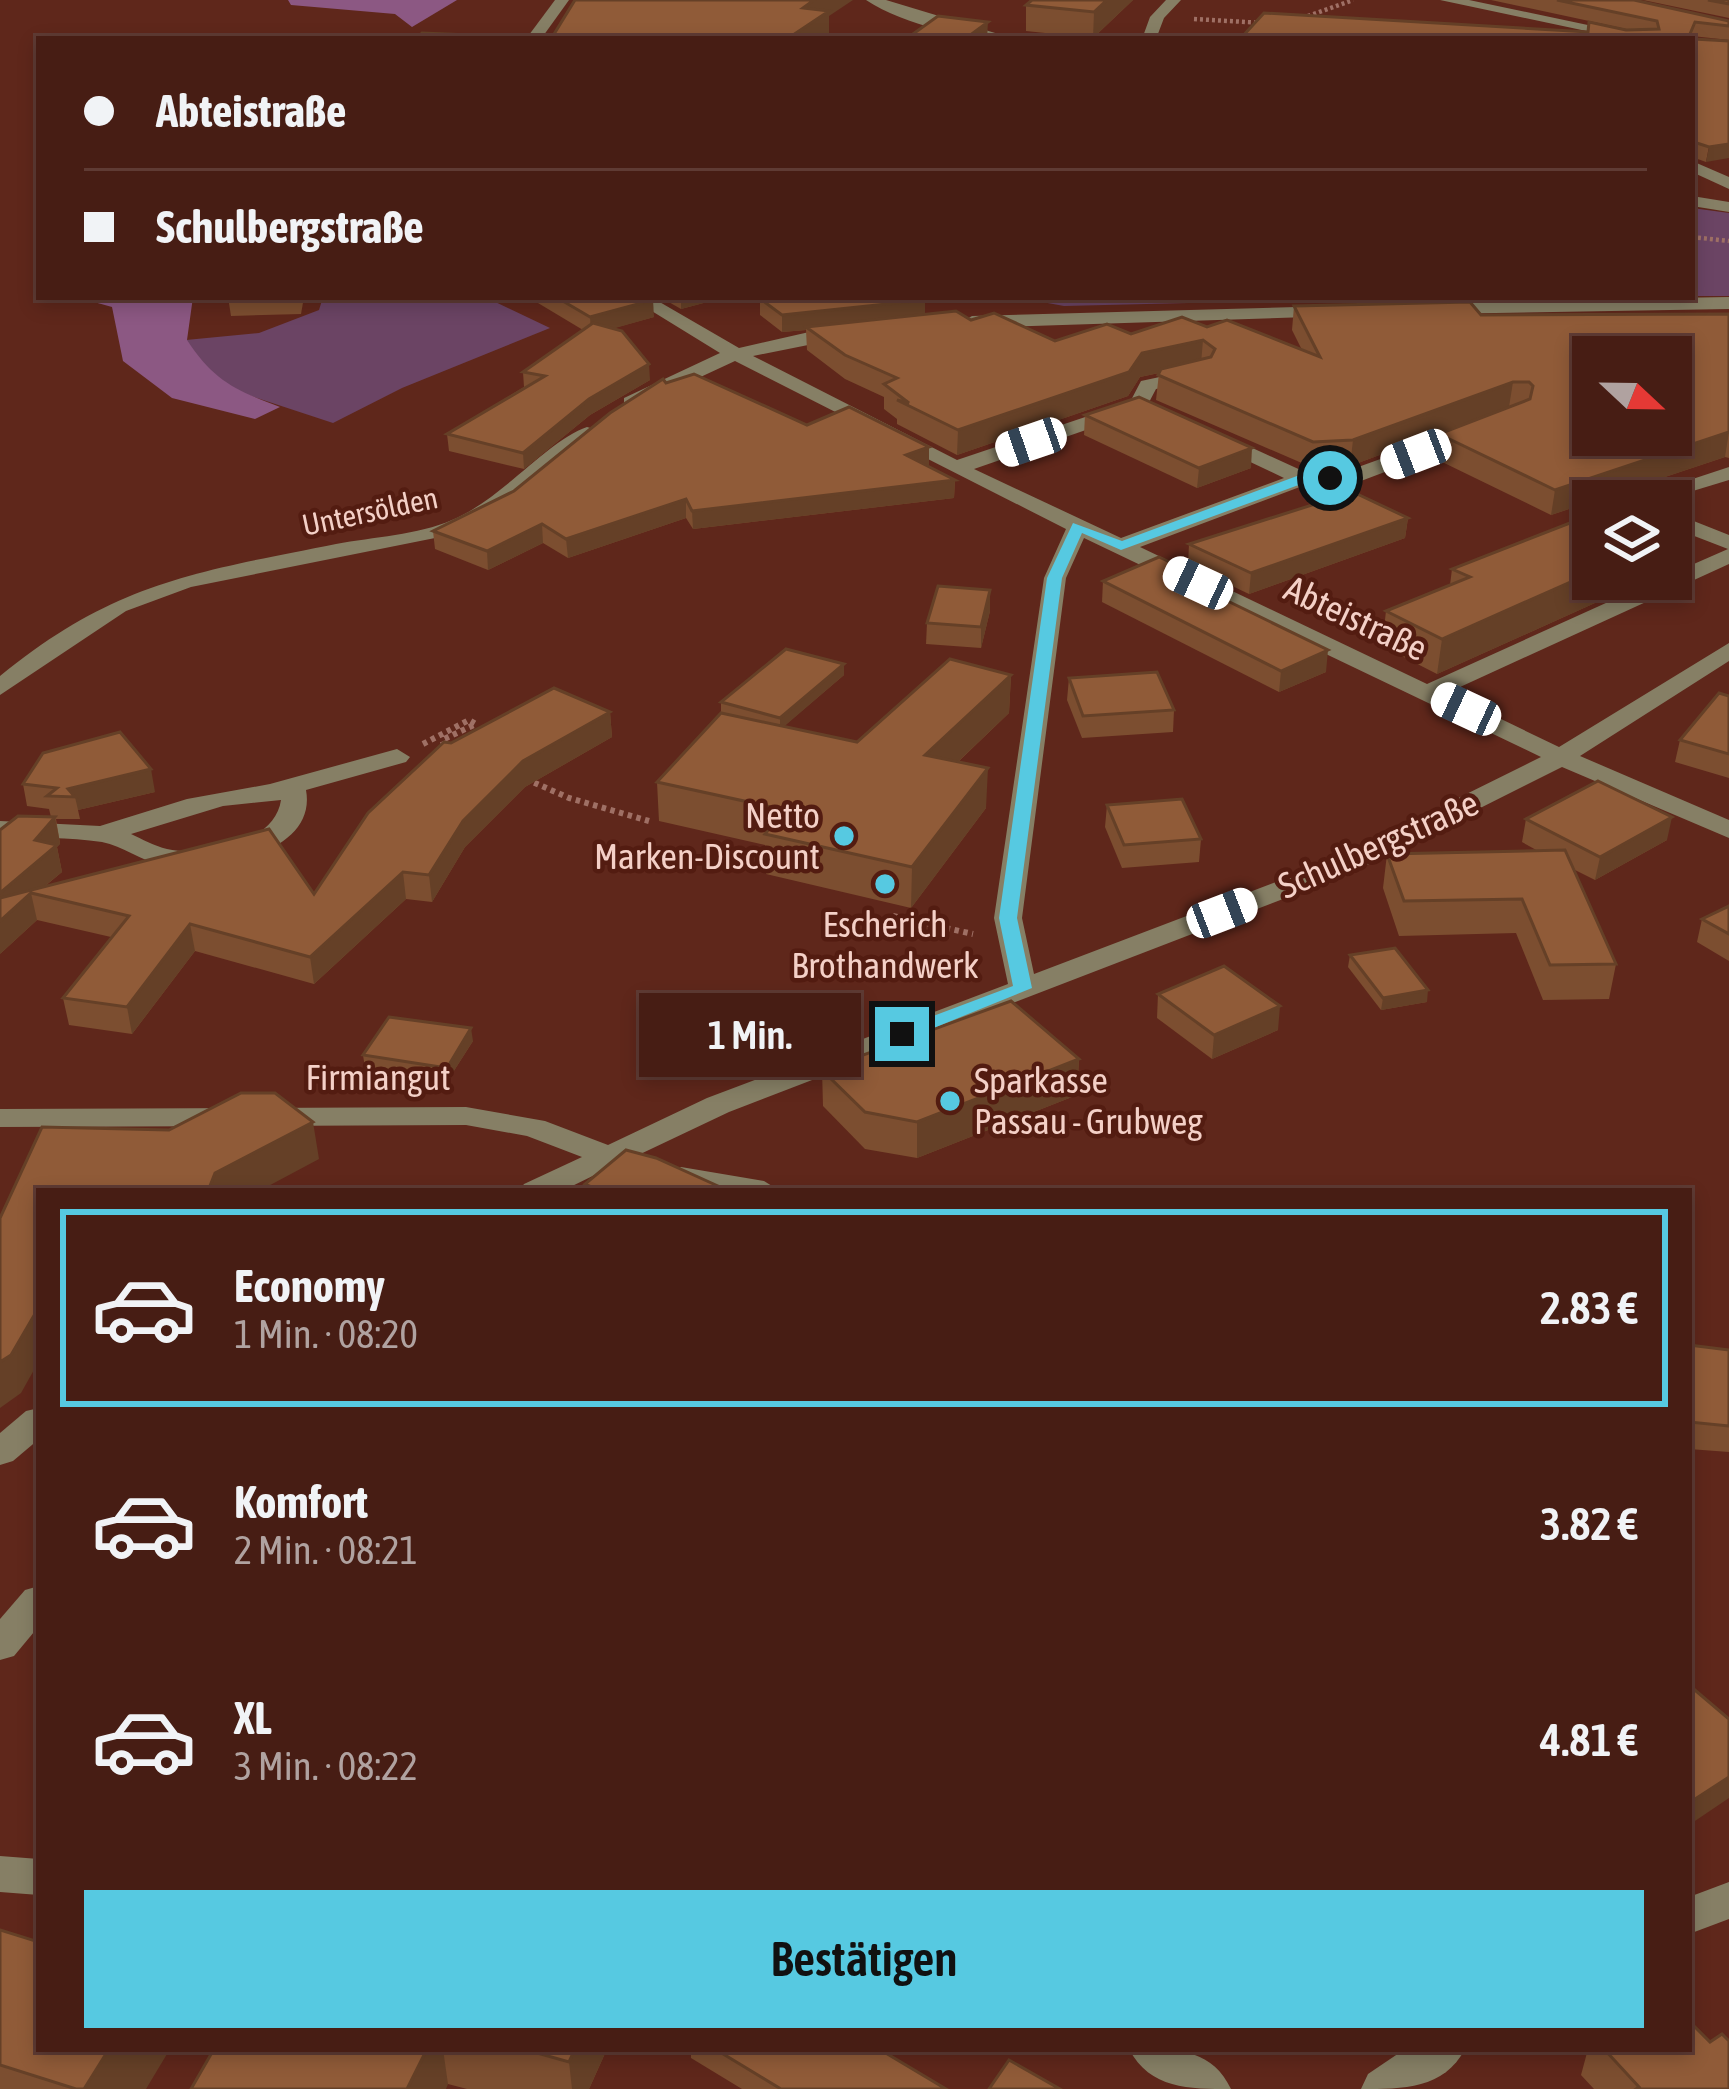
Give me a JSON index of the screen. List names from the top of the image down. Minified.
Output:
{"streets":{"street":["Untersölden","Abteistraße","Schulbergstraße","Firmiangut"]},"crossings":[["Untersölden","Abteistraße"],["Abteistraße","Schulbergstraße"],["Schulbergstraße","Firmiangut"]],"places":["Netto Marken-Discount","Escherich Brothandwerk","Sparkasse Passau - Grubweg"],"north":"right","page":{"banner":["Abteistraße","Schulbergstraße"],"bubble":"1 Min.","list":[{"name":"Economy","note":"1 Min. · 08:20","value":"2.83 €"},{"name":"Komfort","note":"2 Min. · 08:21","value":"3.82 €"},{"name":"XL","note":"3 Min. · 08:22","value":"4.81 €"}],"buttons":"Bestätigen"}}
